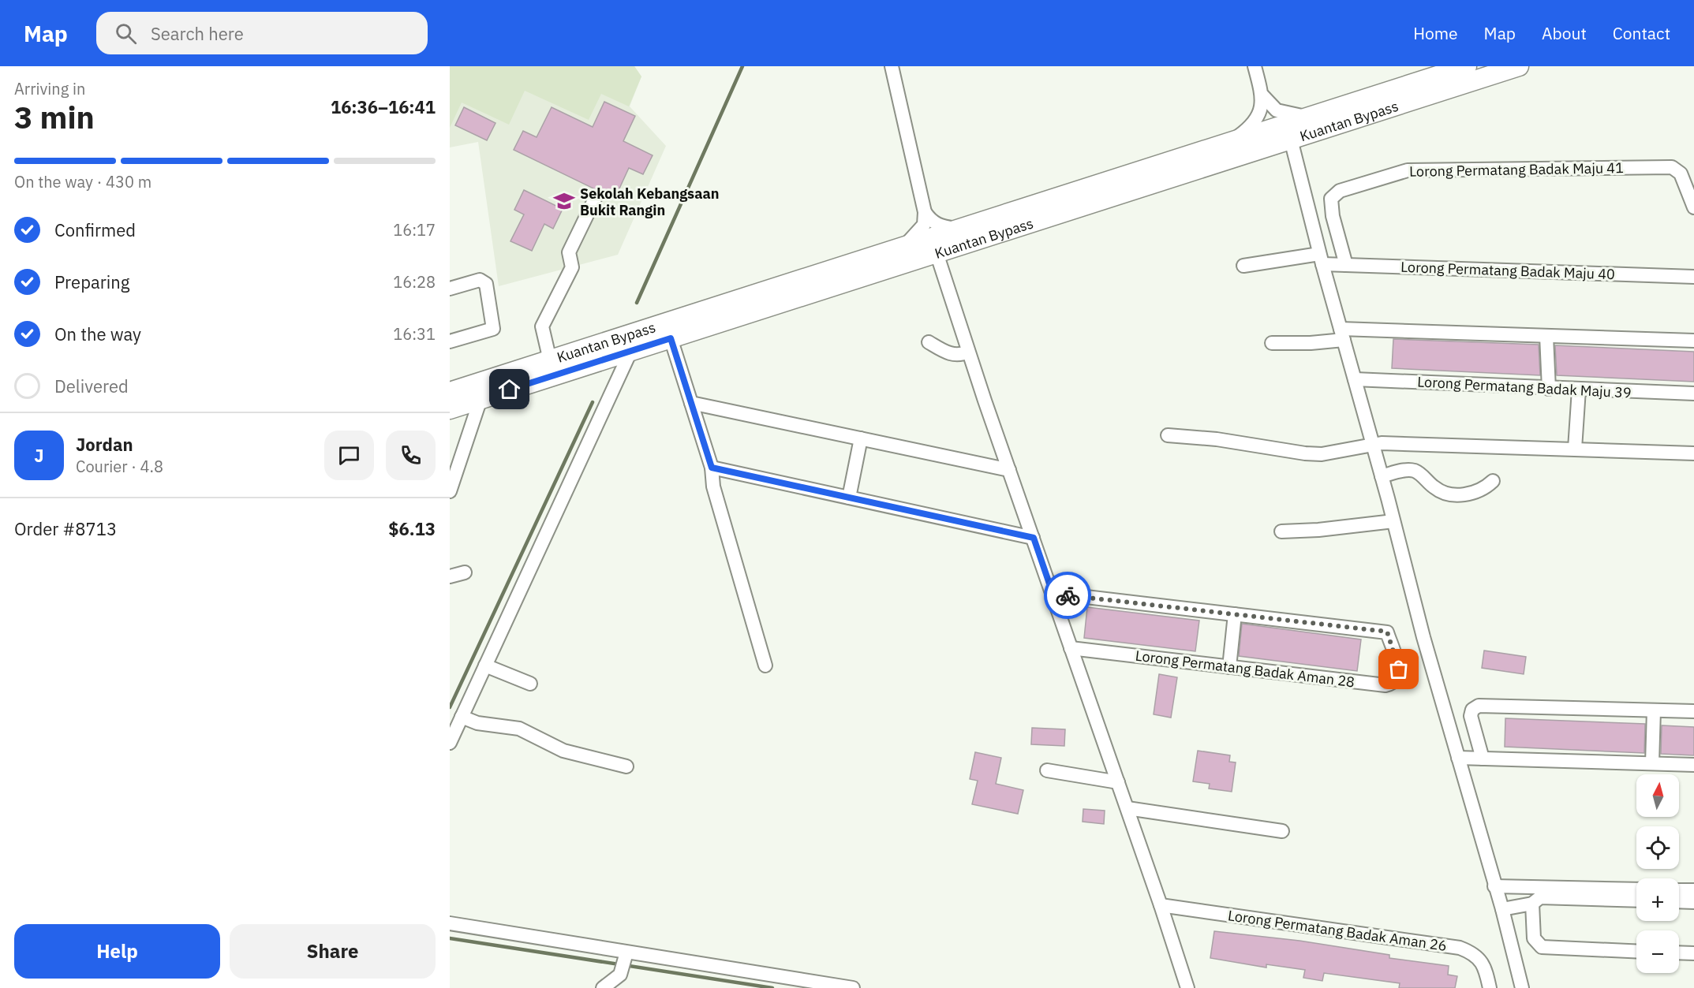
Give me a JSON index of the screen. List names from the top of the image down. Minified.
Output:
{"streets":{"highway":["Kuantan Bypass"],"street":["Lorong Permatang Badak Maju 41","Lorong Permatang Badak Maju 40","Lorong Permatang Badak Maju 39","Lorong Permatang Badak Aman 28","Lorong Permatang Badak Aman 26"]},"crossings":[["Lorong Permatang Badak Maju 41","Lorong Permatang Badak Maju 40"]],"places":{"school or university":["Sekolah Kebangsaan Bukit Rangin"]},"north":"top","page":{"header":"Map","search":"Search here","nav":["Home","Map","About","Contact"],"heading":["3 min","Arriving in","16:36–16:41"],"panel":["Jordan","Courier · 4.8","Order #8713","$6.13"],"bar":"On the way · 430 m","list":[["Confirmed","16:17"],["Preparing","16:28"],["On the way","16:31"],"Delivered"],"round":"J","map_buttons":["+","−"],"buttons":["Help","Share"]}}
